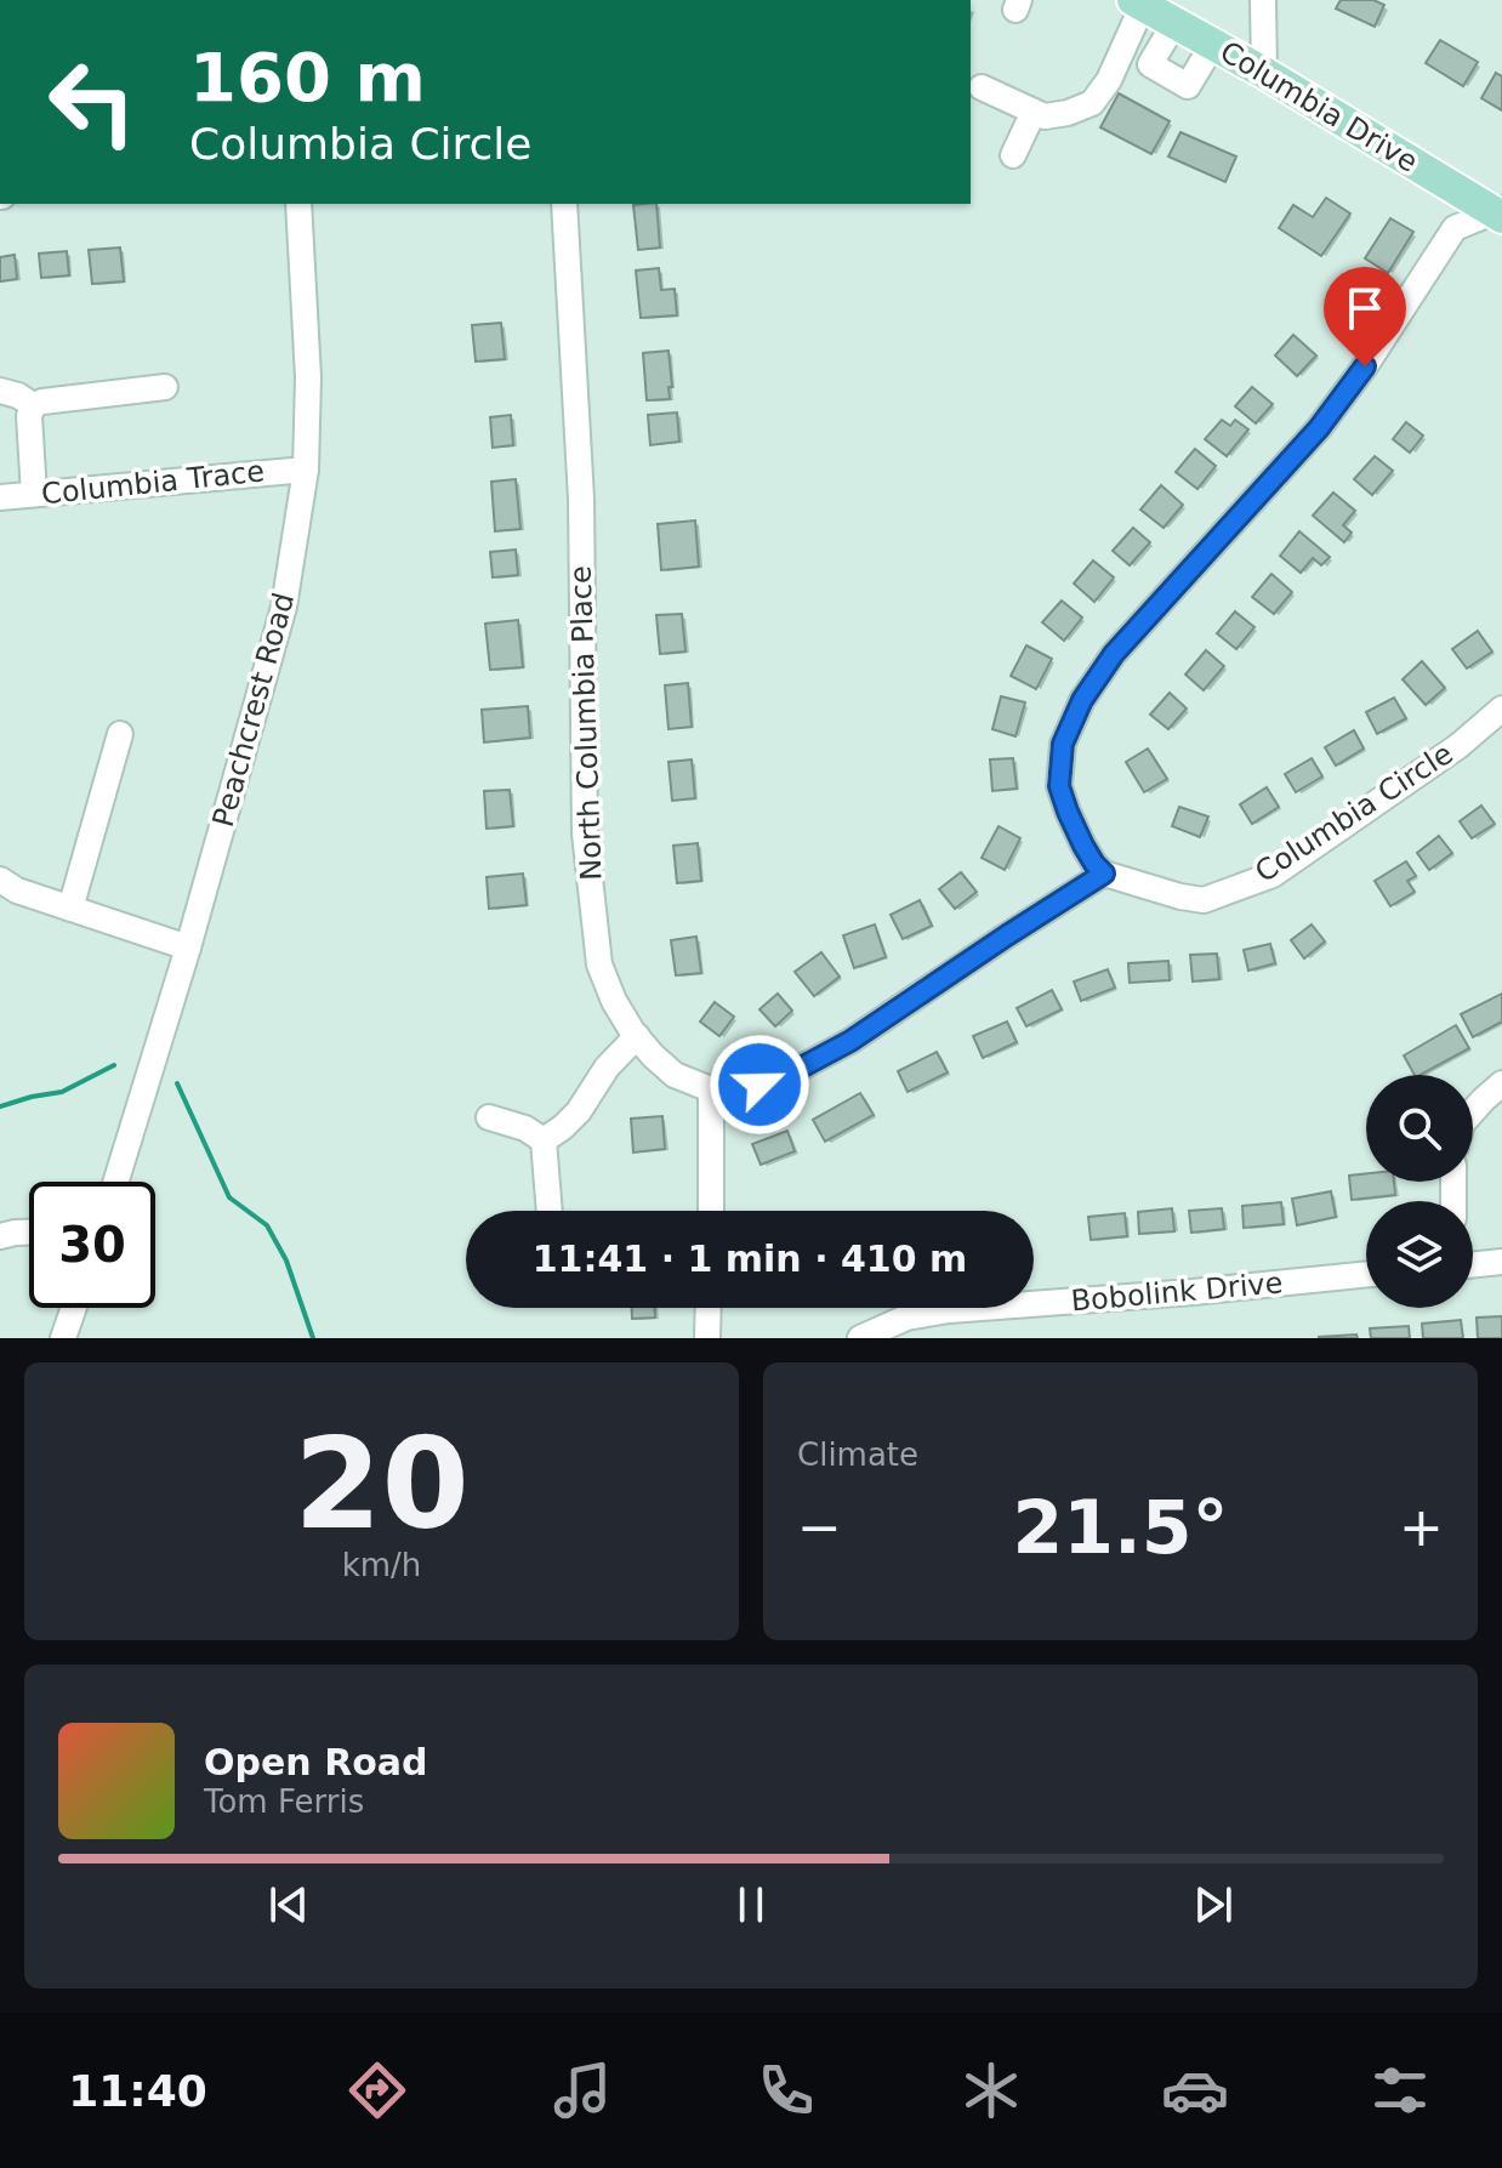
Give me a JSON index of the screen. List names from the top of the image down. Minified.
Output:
{"streets":{"main road":["Columbia Drive"],"street":["Columbia Trace","Peachcrest Road","North Columbia Place","Columbia Circle","Bobolink Drive"]},"crossings":[["Columbia Trace","Peachcrest Road"]],"page":{"turn":["160 m","Columbia Circle"],"limit":"30","trip":"11:41 · 1 min · 410 m","tile":[["20","km/h"],"Climate"],"heat":["−","21.5°","+"],"song":["Open Road","Tom Ferris"],"tabs":"11:40"}}
